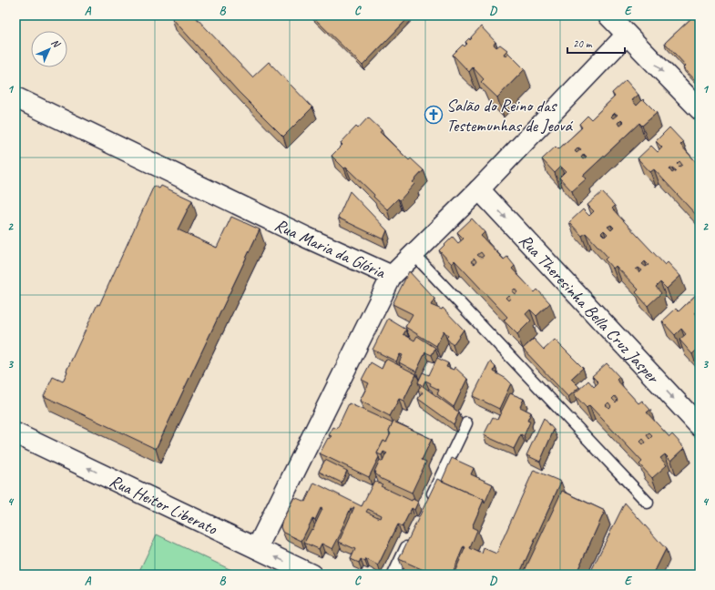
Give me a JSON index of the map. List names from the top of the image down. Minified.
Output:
{"streets":{"street":["Rua Maria da Glória","Rua Theresinha Bella Cruz Jasper","Rua Heitor Liberato"]},"crossings":[["Rua Maria da Glória","Rua Heitor Liberato"]],"one_way":["Rua Theresinha Bella Cruz Jasper","Rua Heitor Liberato"],"places":{"church":["Salão do Reino das Testemunhas de Jeová"]},"scale_bar":"20 m","north":"top right","grid":{"columns":["A","B","C","D","E"],"rows":["1","2","3","4"]}}
